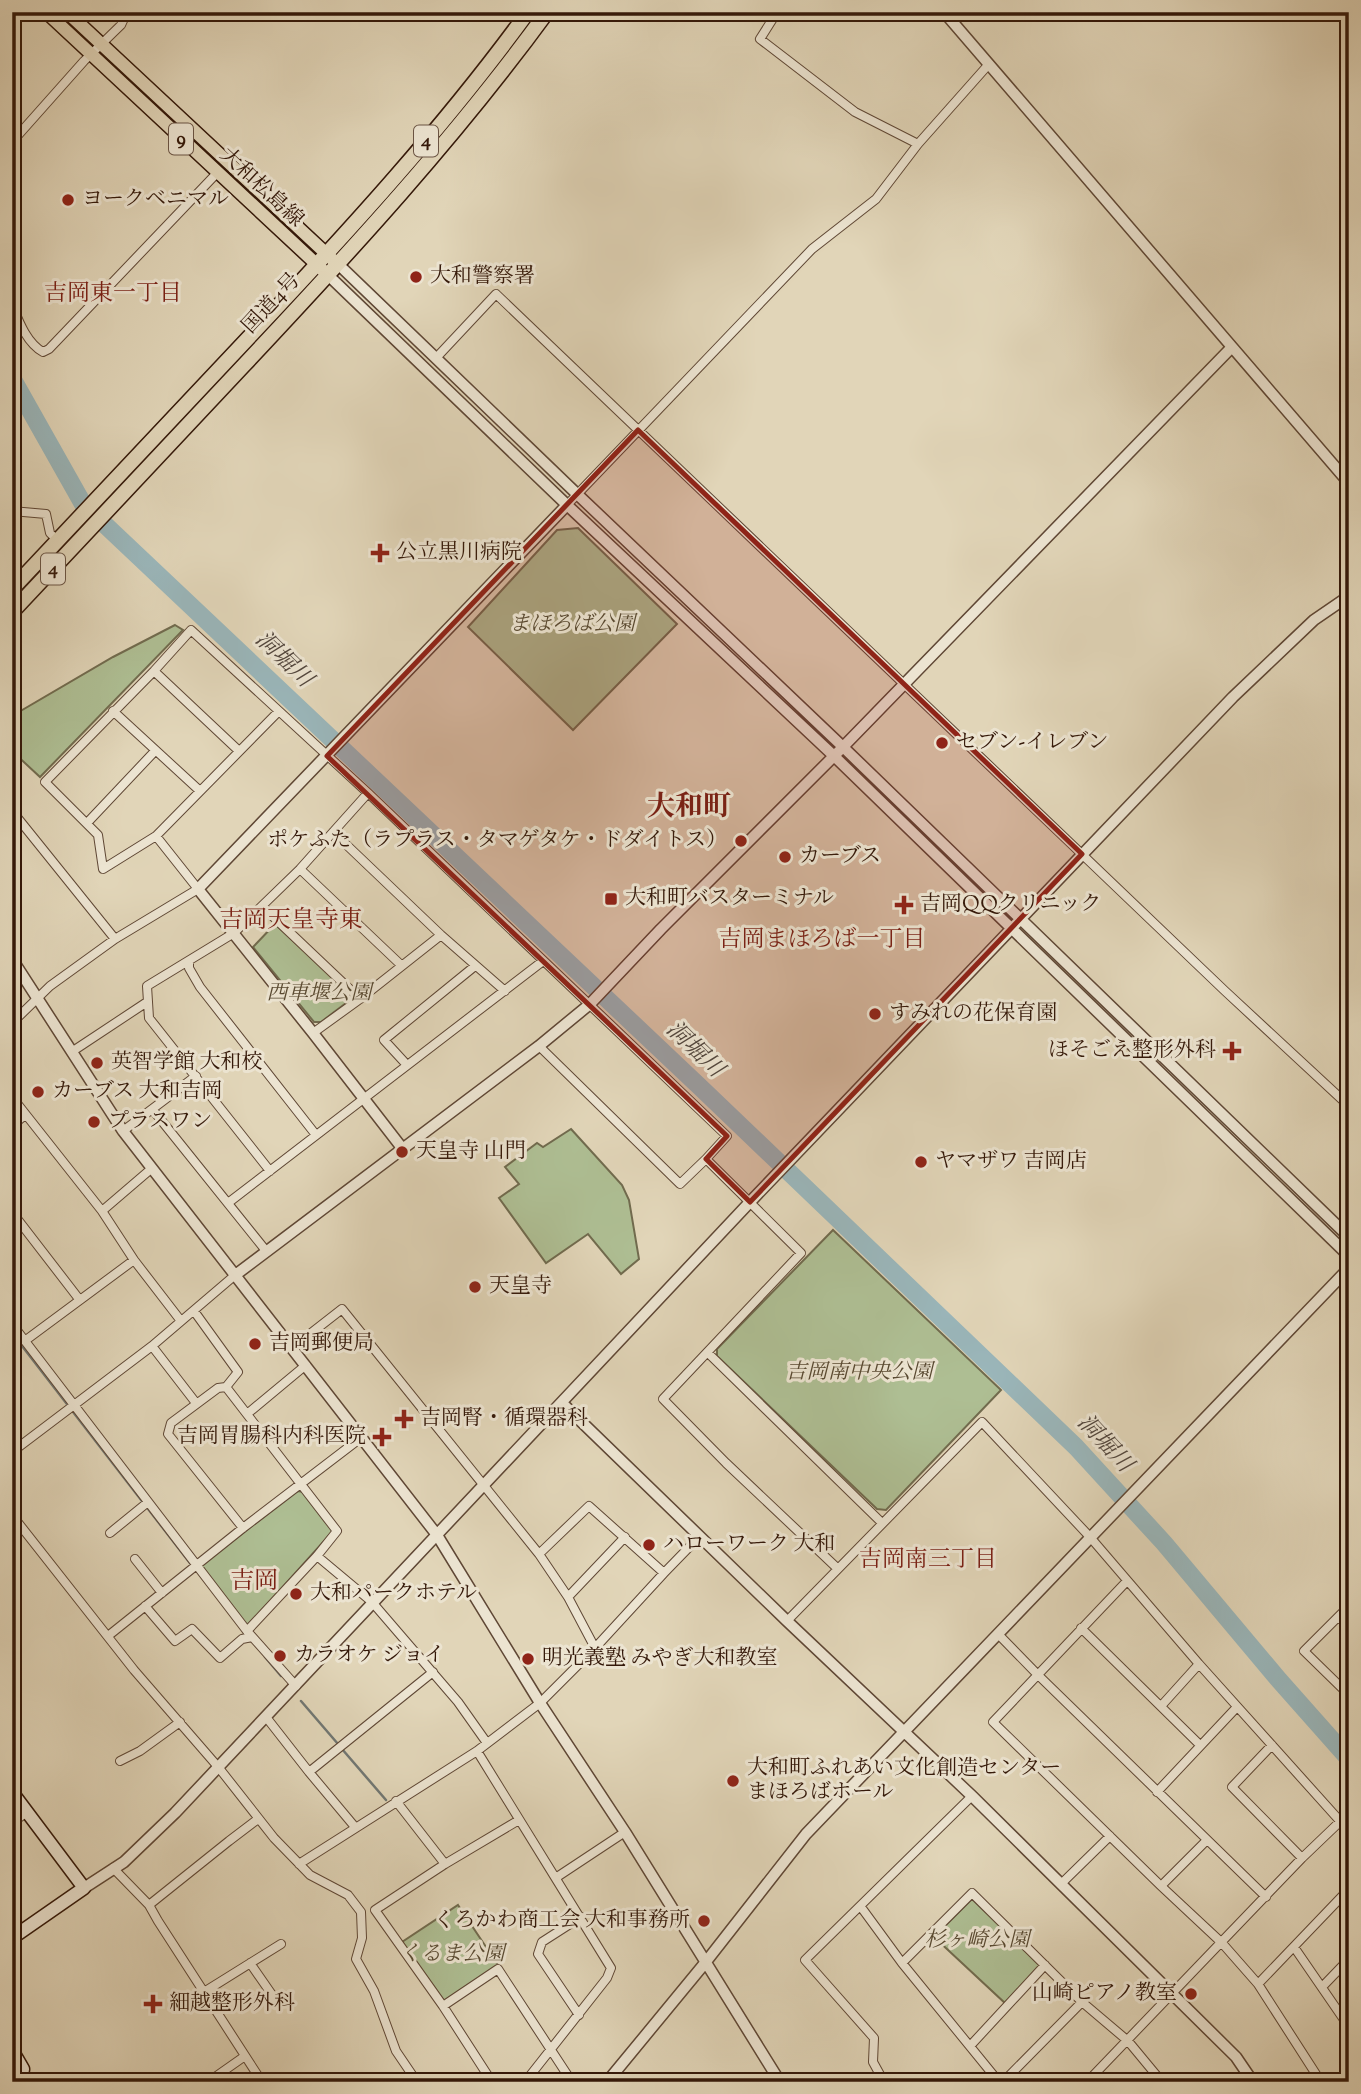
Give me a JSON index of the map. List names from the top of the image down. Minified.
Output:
{"streets":{"highway":["4","国道4号"],"main road":["9","大和松島線"]},"crossings":[["大和松島線","国道4号"]],"districts":["吉岡東一丁目","大和町","吉岡天皇寺東","吉岡まほろば一丁目","吉岡南三丁目","吉岡"],"water":["洞堀川"],"parks":["まほろば公園","西車堰公園","吉岡南中央公園","杉ヶ崎公園","くるま公園"],"places":{"other":["ヨークベニマル","大和警察署","セブン-イレブン","ポケふた（ラプラス・タマゲタケ・ドダイトス）","カーブス","すみれの花保育園","英智学館 大和校","カーブス 大和吉岡","プラスワン","天皇寺 山門","ヤマザワ 吉岡店","天皇寺","吉岡郵便局","ハローワーク 大和","大和パークホテル","カラオケ ジョイ","明光義塾 みやぎ大和教室","大和町ふれあい文化創造センター まほろばホール","くろかわ商工会 大和事務所","山崎ピアノ教室"],"health":["公立黒川病院","吉岡QQクリニック","ほそごえ整形外科","吉岡腎・循環器科","吉岡胃腸科内科医院","細越整形外科"],"transit":["大和町バスターミナル"]}}
